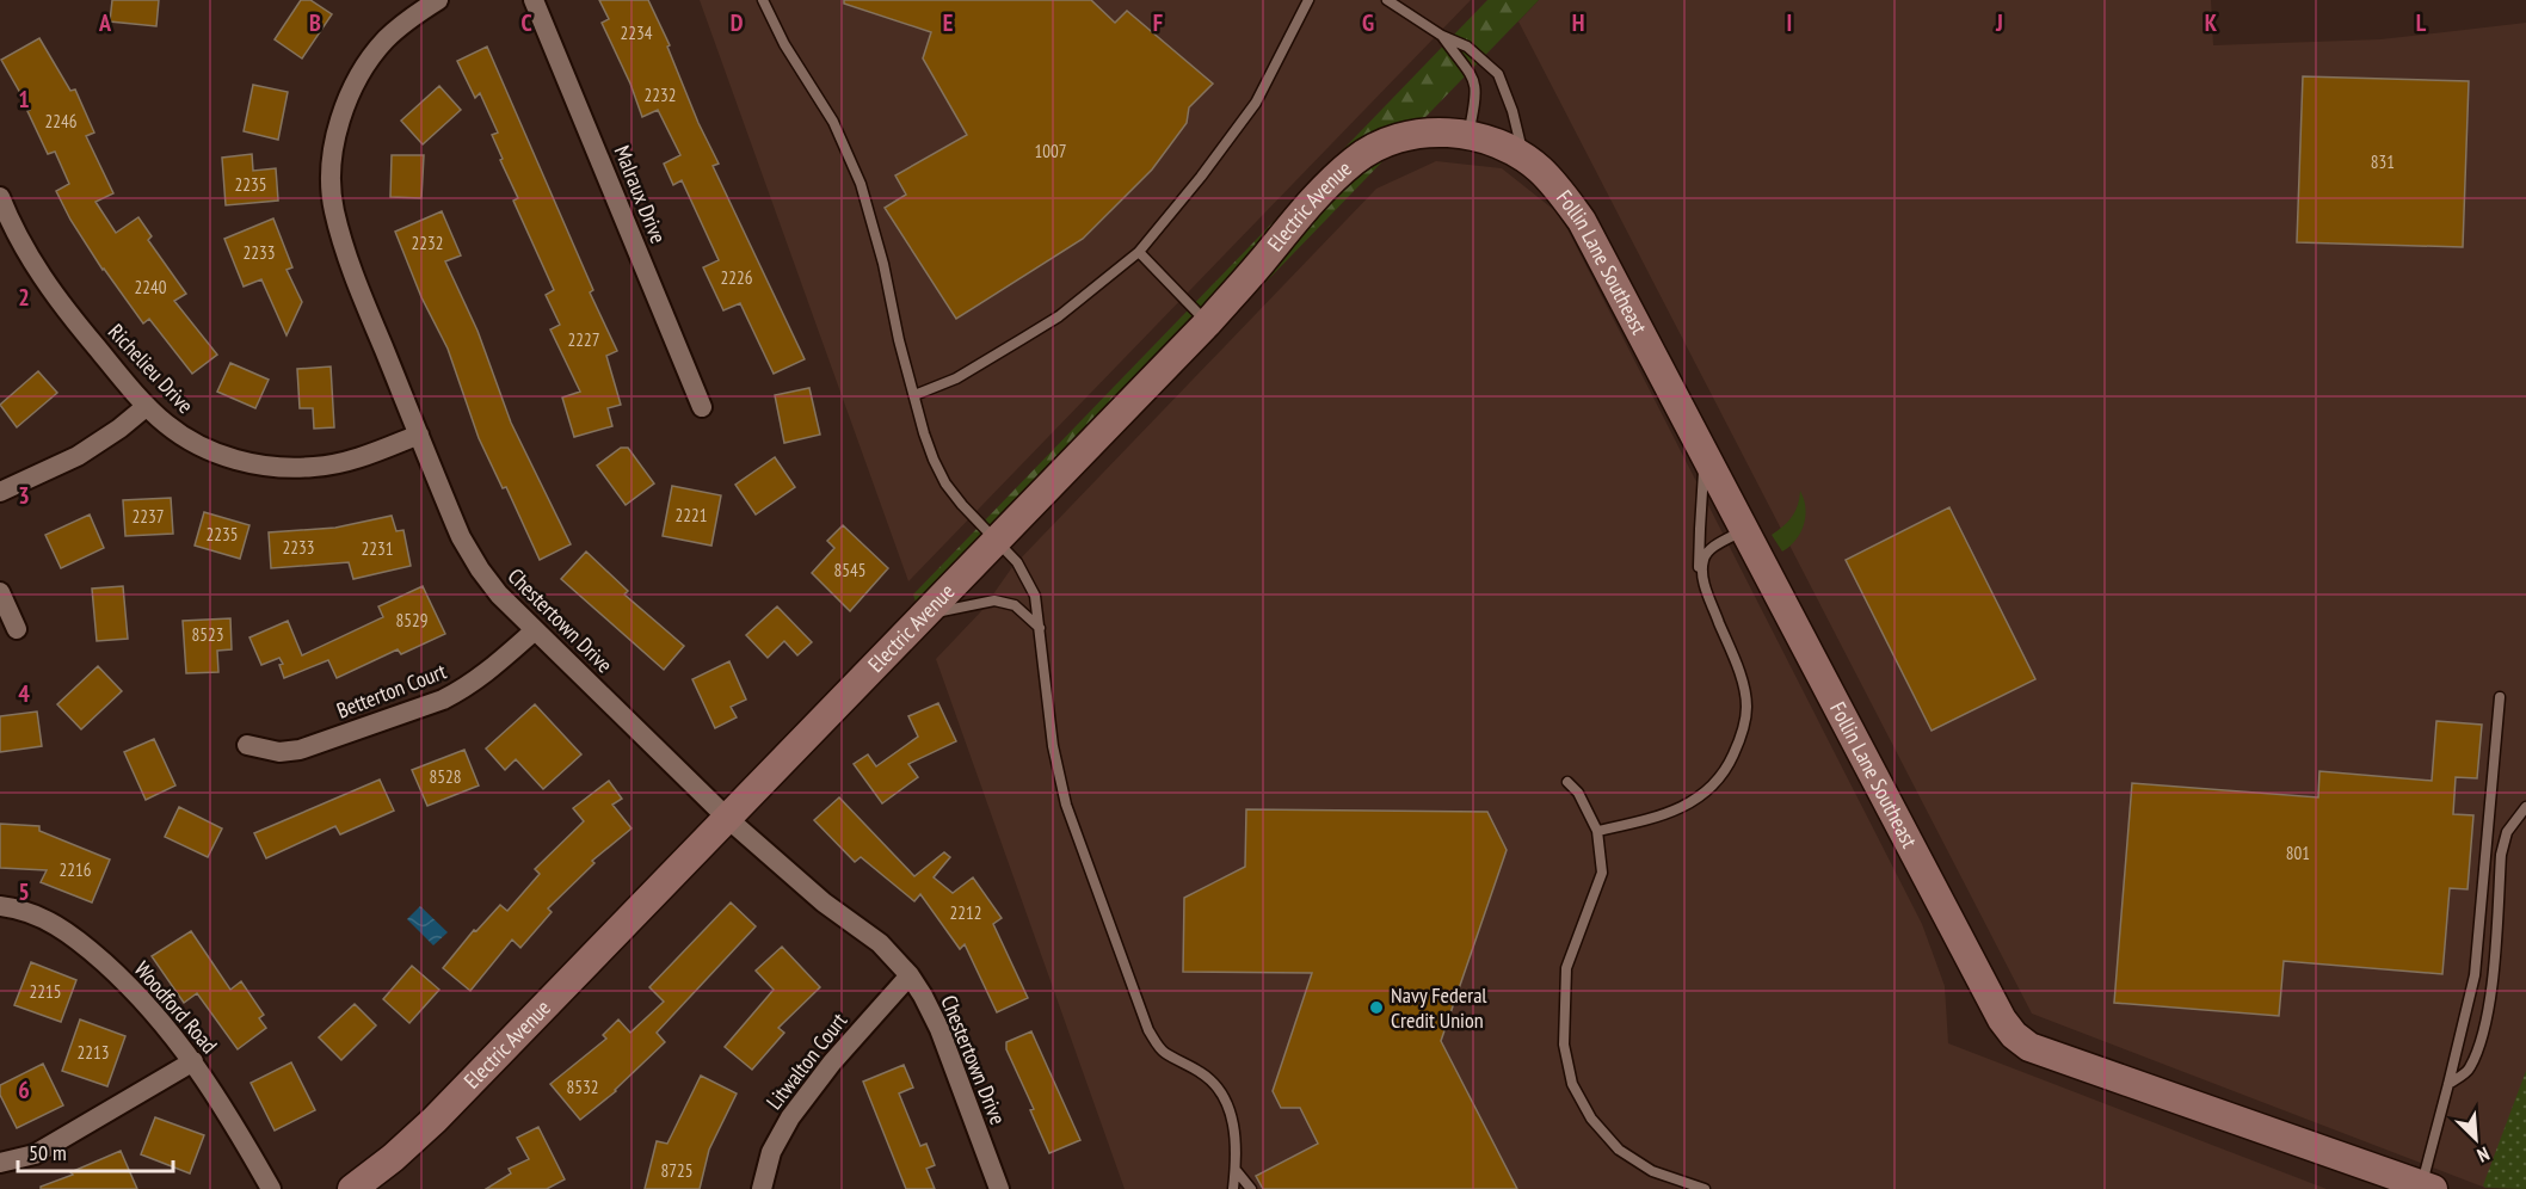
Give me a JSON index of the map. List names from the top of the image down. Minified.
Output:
{"streets":{"street":["Malraux Drive","Electric Avenue","Follin Lane Southeast","Richelieu Drive","Chestertown Drive","Betterton Court","Woodford Road","Litwalton Court"]},"crossings":[["Electric Avenue","Follin Lane Southeast"],["Electric Avenue","Chestertown Drive"],["Richelieu Drive","Chestertown Drive"],["Chestertown Drive","Betterton Court"],["Chestertown Drive","Litwalton Court"]],"places":["Navy Federal Credit Union"],"house_numbers":["2234","2232","2246","1007","831","2235","2232","2233","2226","2240","2227","2221","2237","2235","2233","2231","8545","8529","8523","8528","801","2216","2212","2215","2213","8532","8725"],"scale_bar":"50 m","north":"bottom right","grid":{"columns":["A","B","C","D","E","F","G","H","I","J","K","L"],"rows":["1","2","3","4","5","6"]}}
